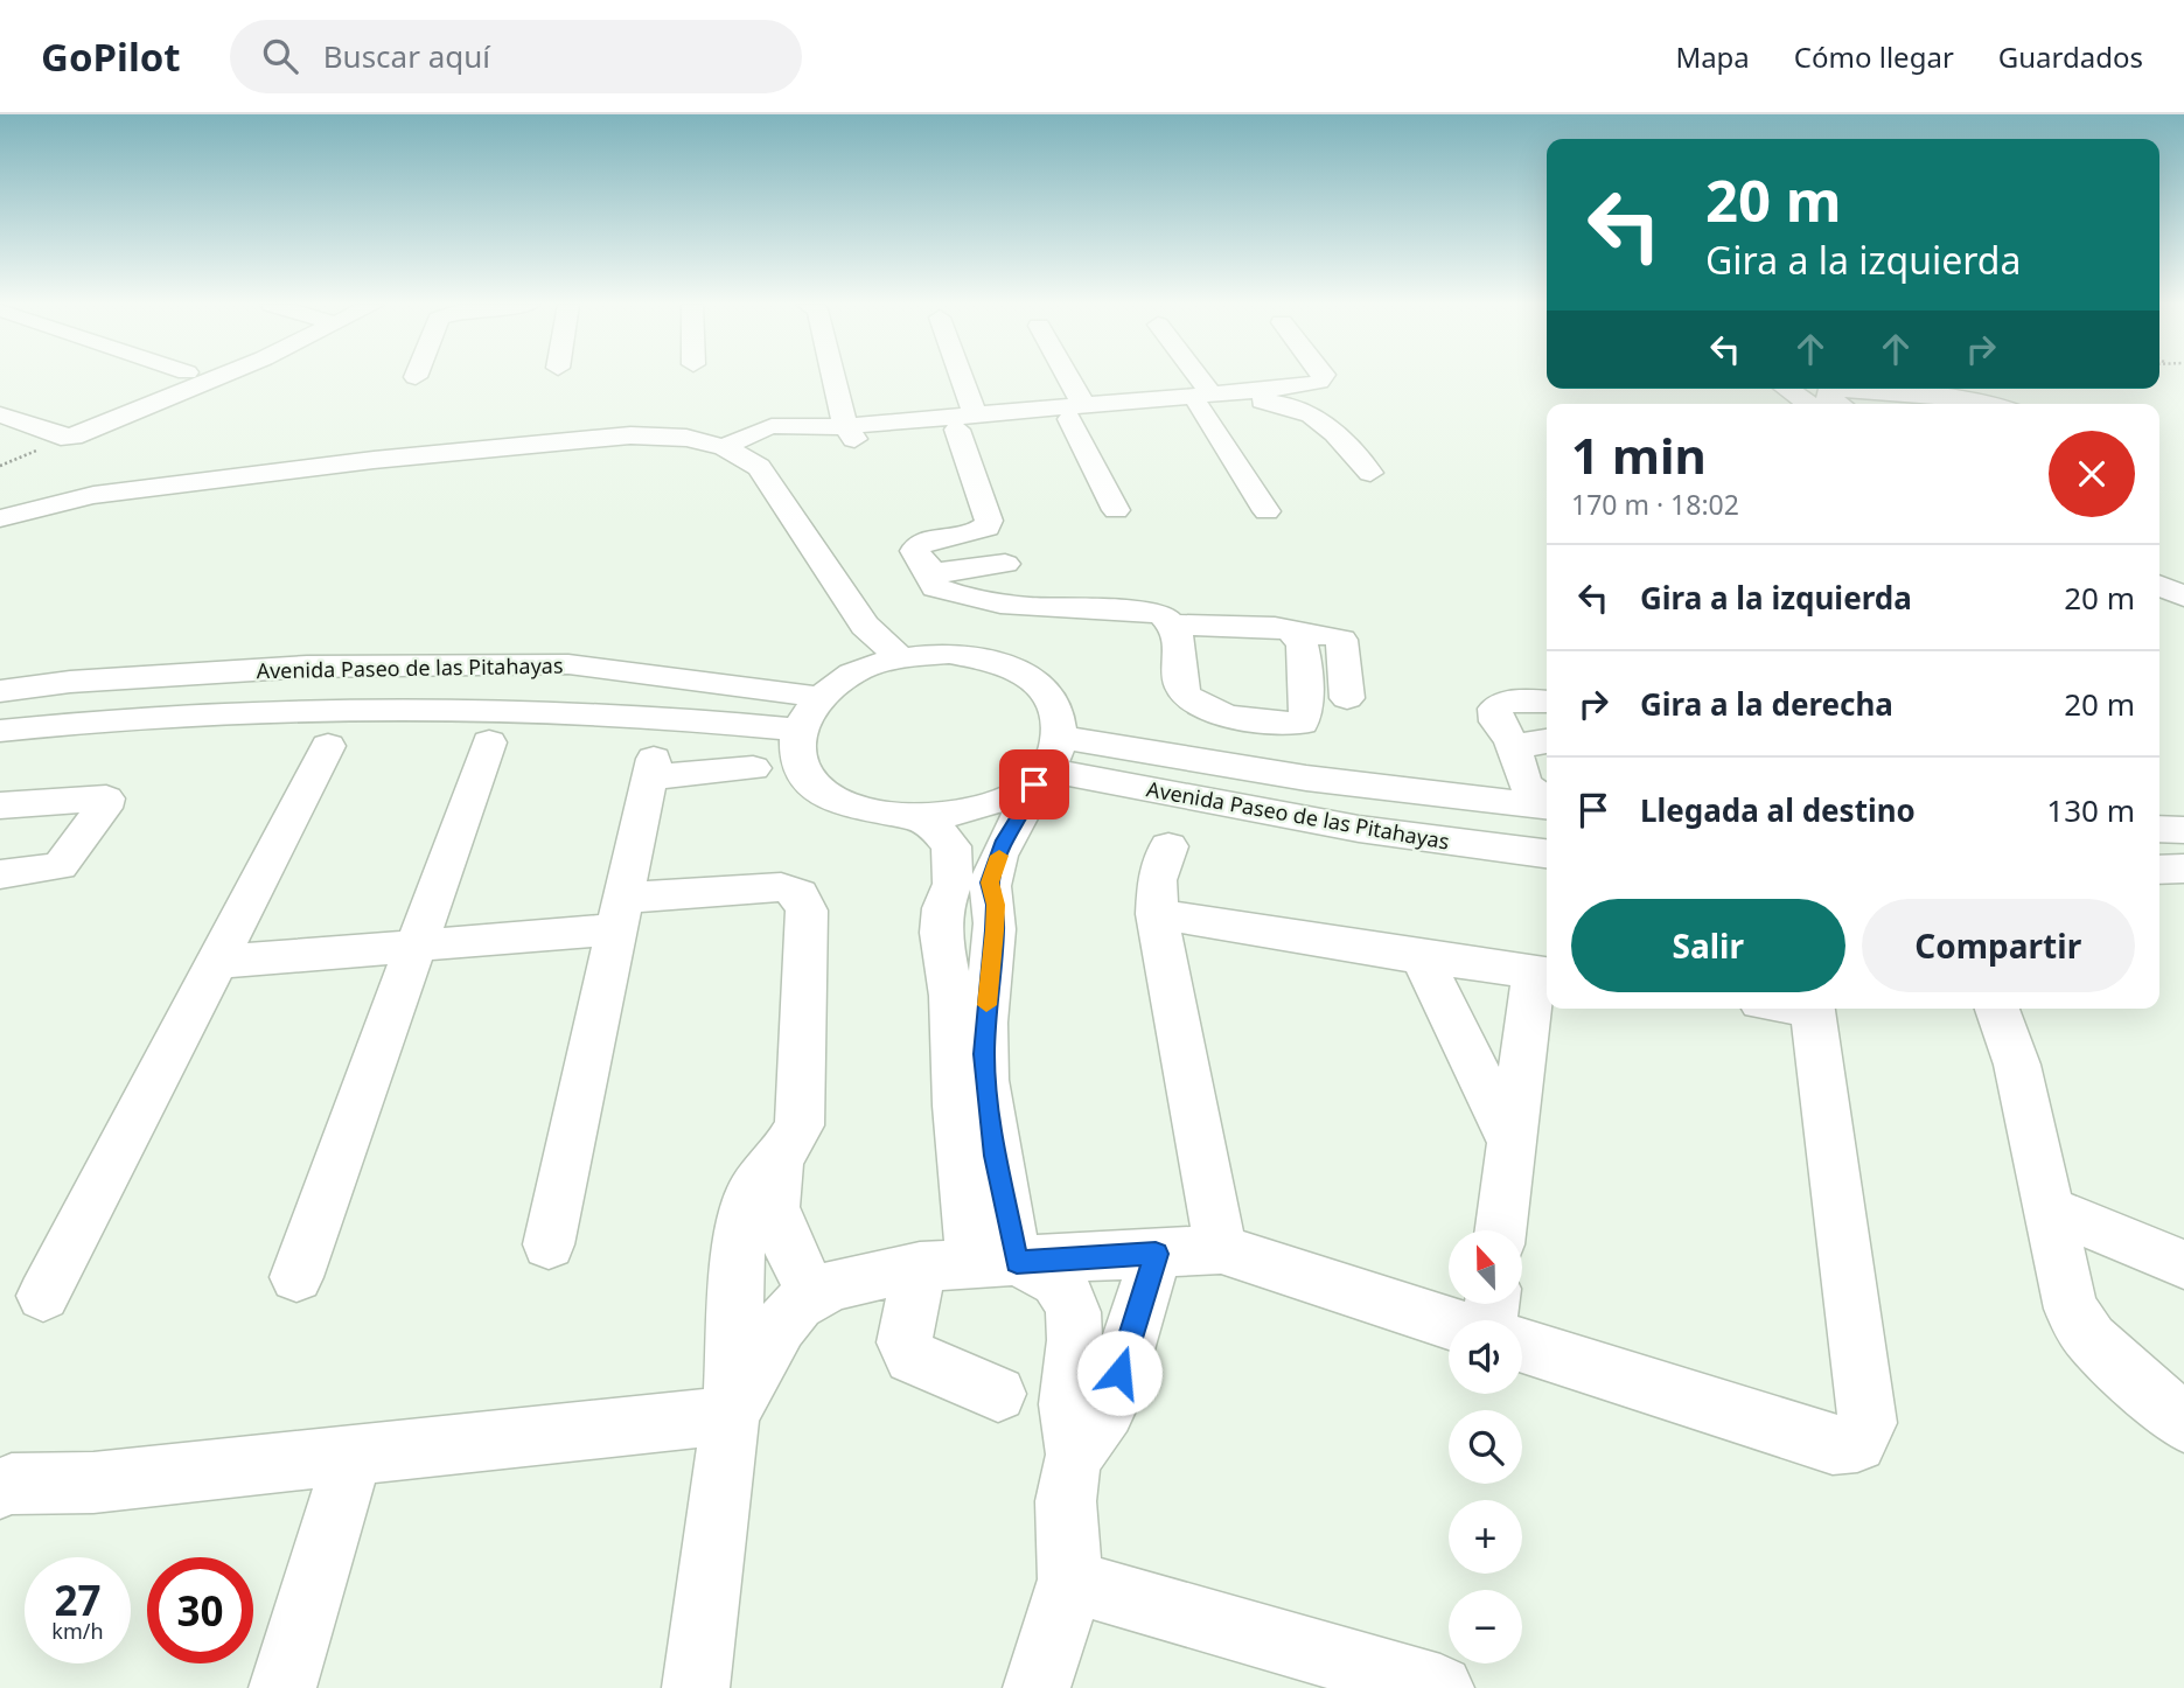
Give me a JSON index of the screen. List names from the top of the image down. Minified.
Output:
{"streets":{"street":["Avenida Paseo de las Pitahayas"]},"north":"top","page":{"header":"GoPilot","search":"Buscar aquí","nav":["Mapa","Cómo llegar","Guardados"],"turn":["20 m","Gira a la izquierda"],"heading":["1 min","170 m · 18:02"],"list":[{"name":"Gira a la izquierda","value":"20 m"},{"name":"Gira a la derecha","value":"20 m"},{"name":"Llegada al destino","value":"130 m"}],"buttons":["Salir","Compartir"],"map_buttons":["+","−"],"speed":"27 km/h","limit":"30"}}
